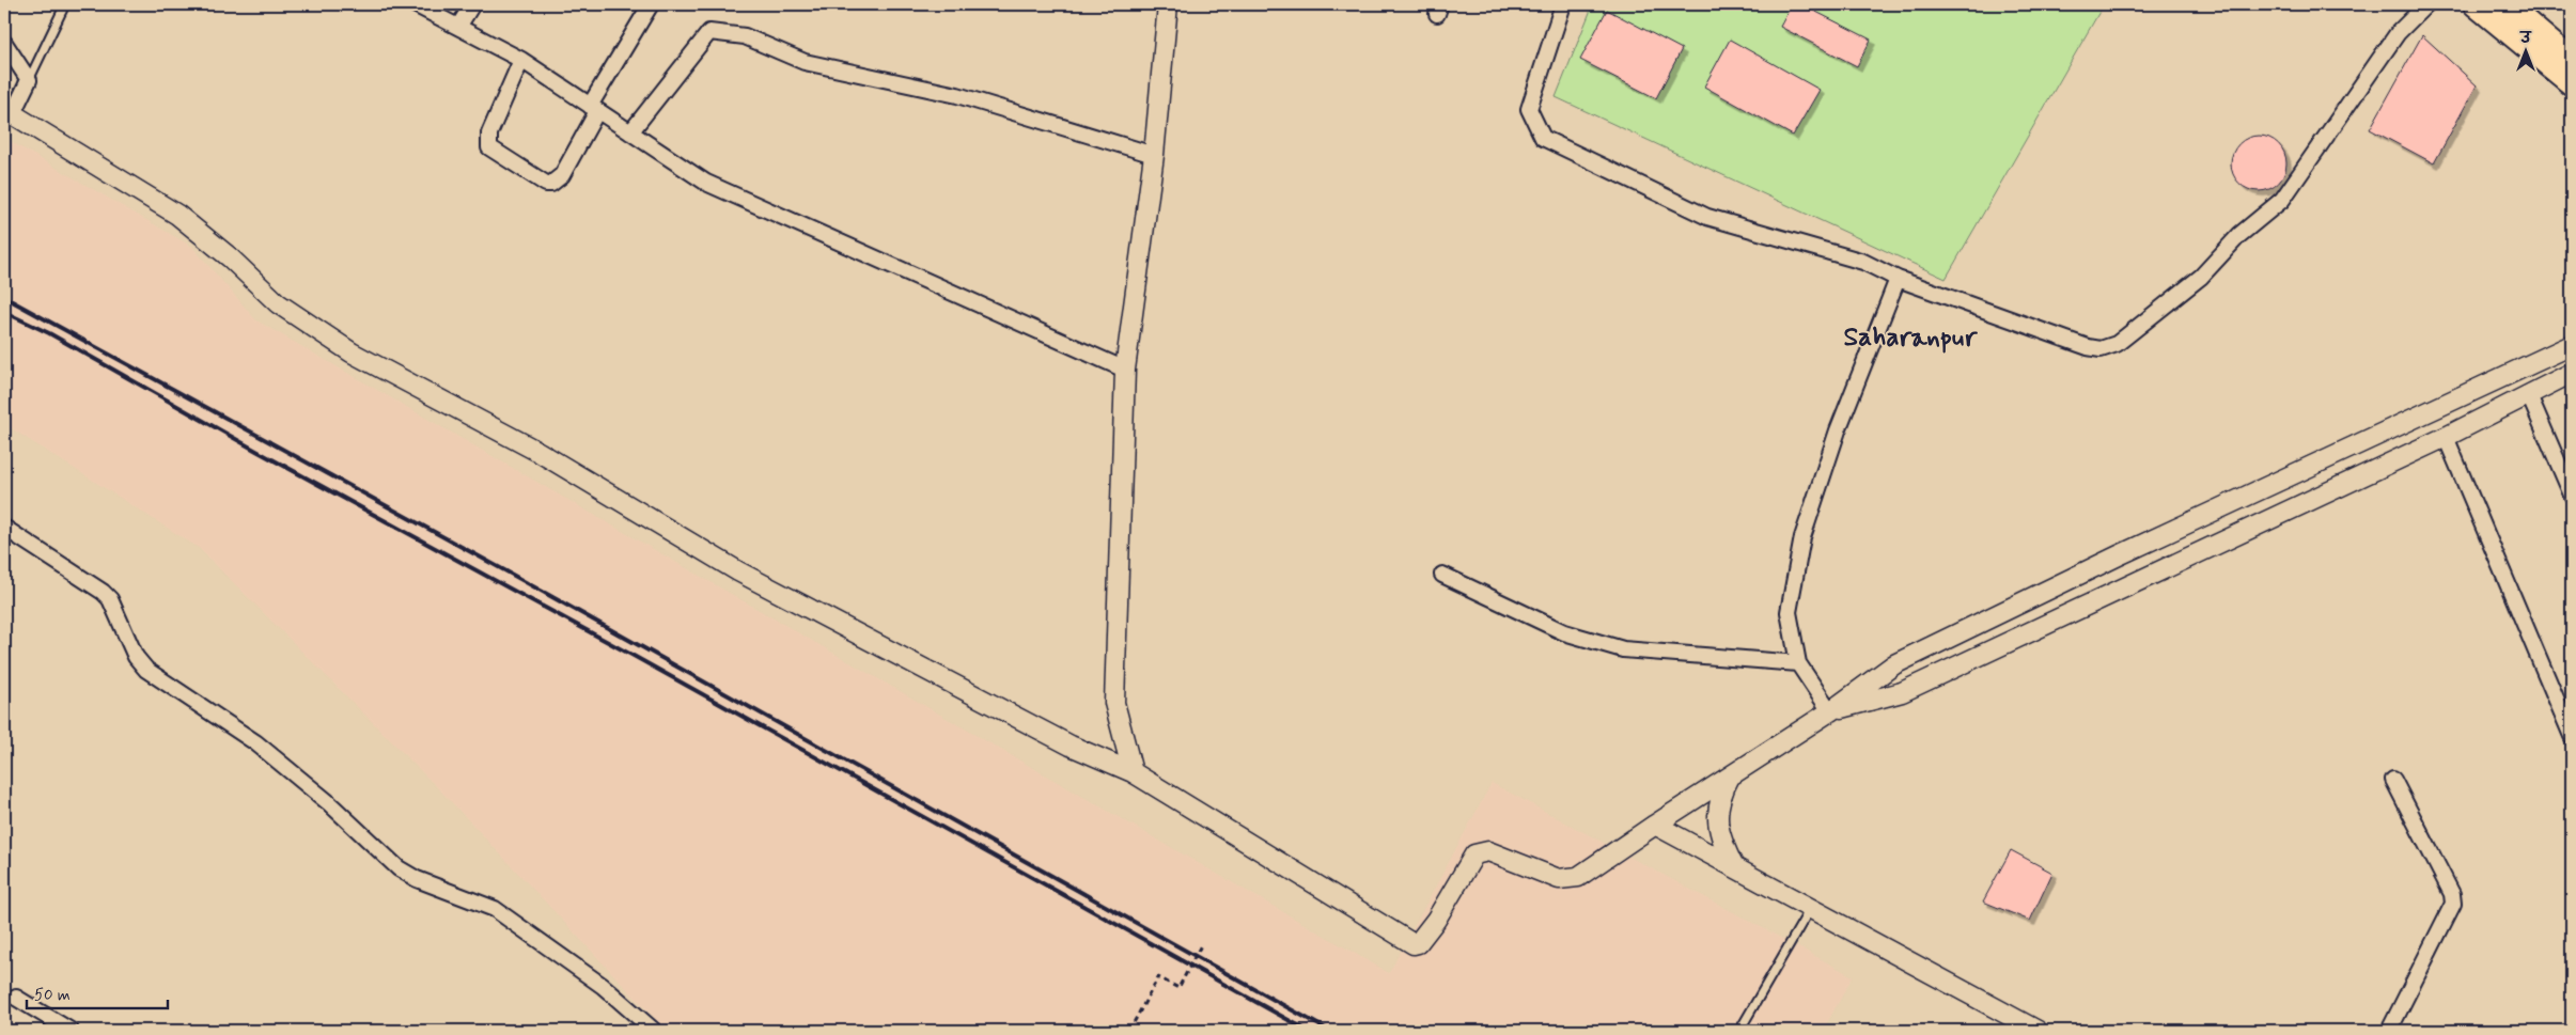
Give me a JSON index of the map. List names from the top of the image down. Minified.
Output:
{"districts":["Saharanpur"],"scale_bar":"50 m","north":"top"}
